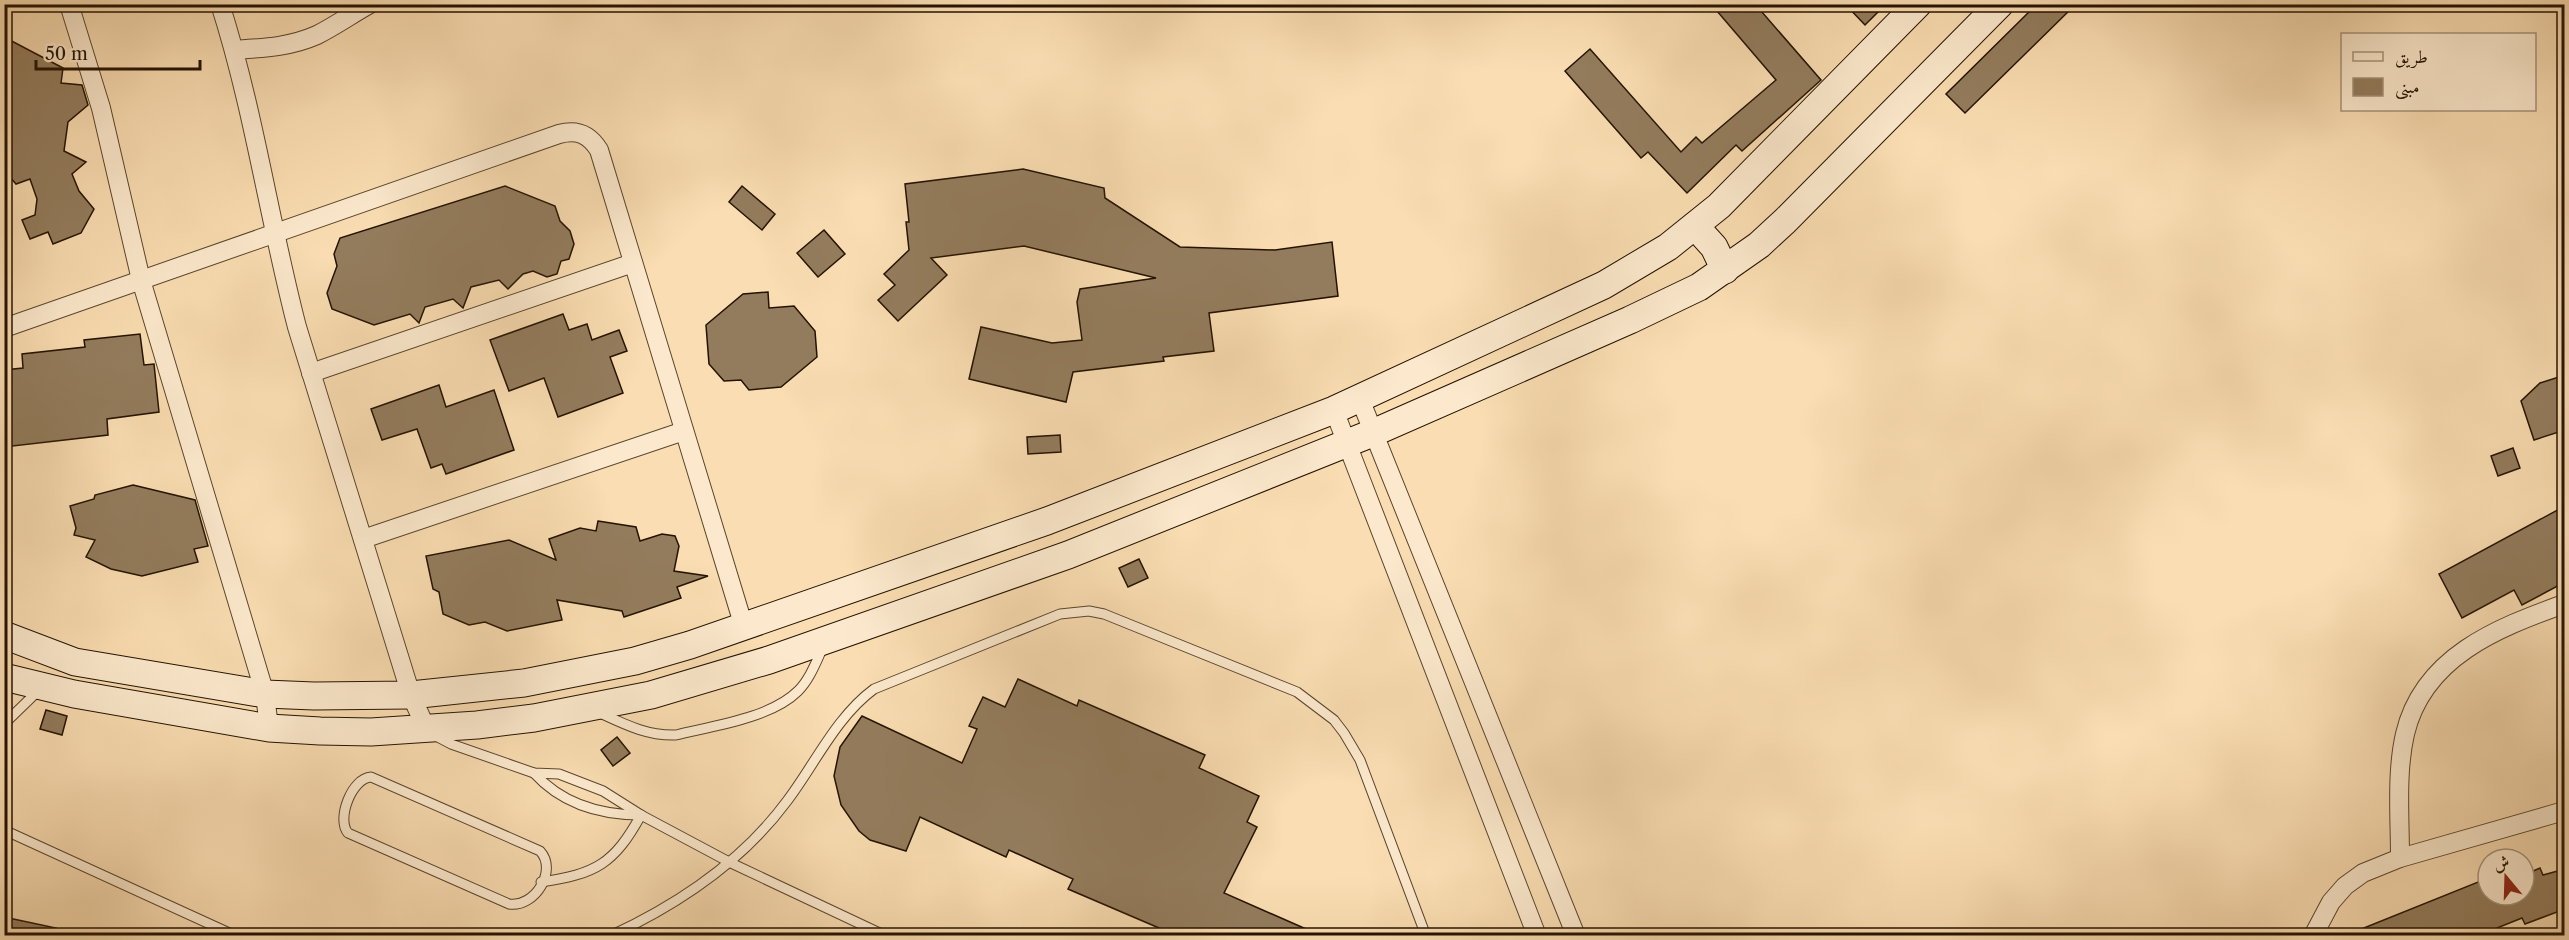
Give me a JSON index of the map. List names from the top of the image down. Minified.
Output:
{"legend":["طريق","مبنى"],"scale_bar":"50 m","north":"top"}
